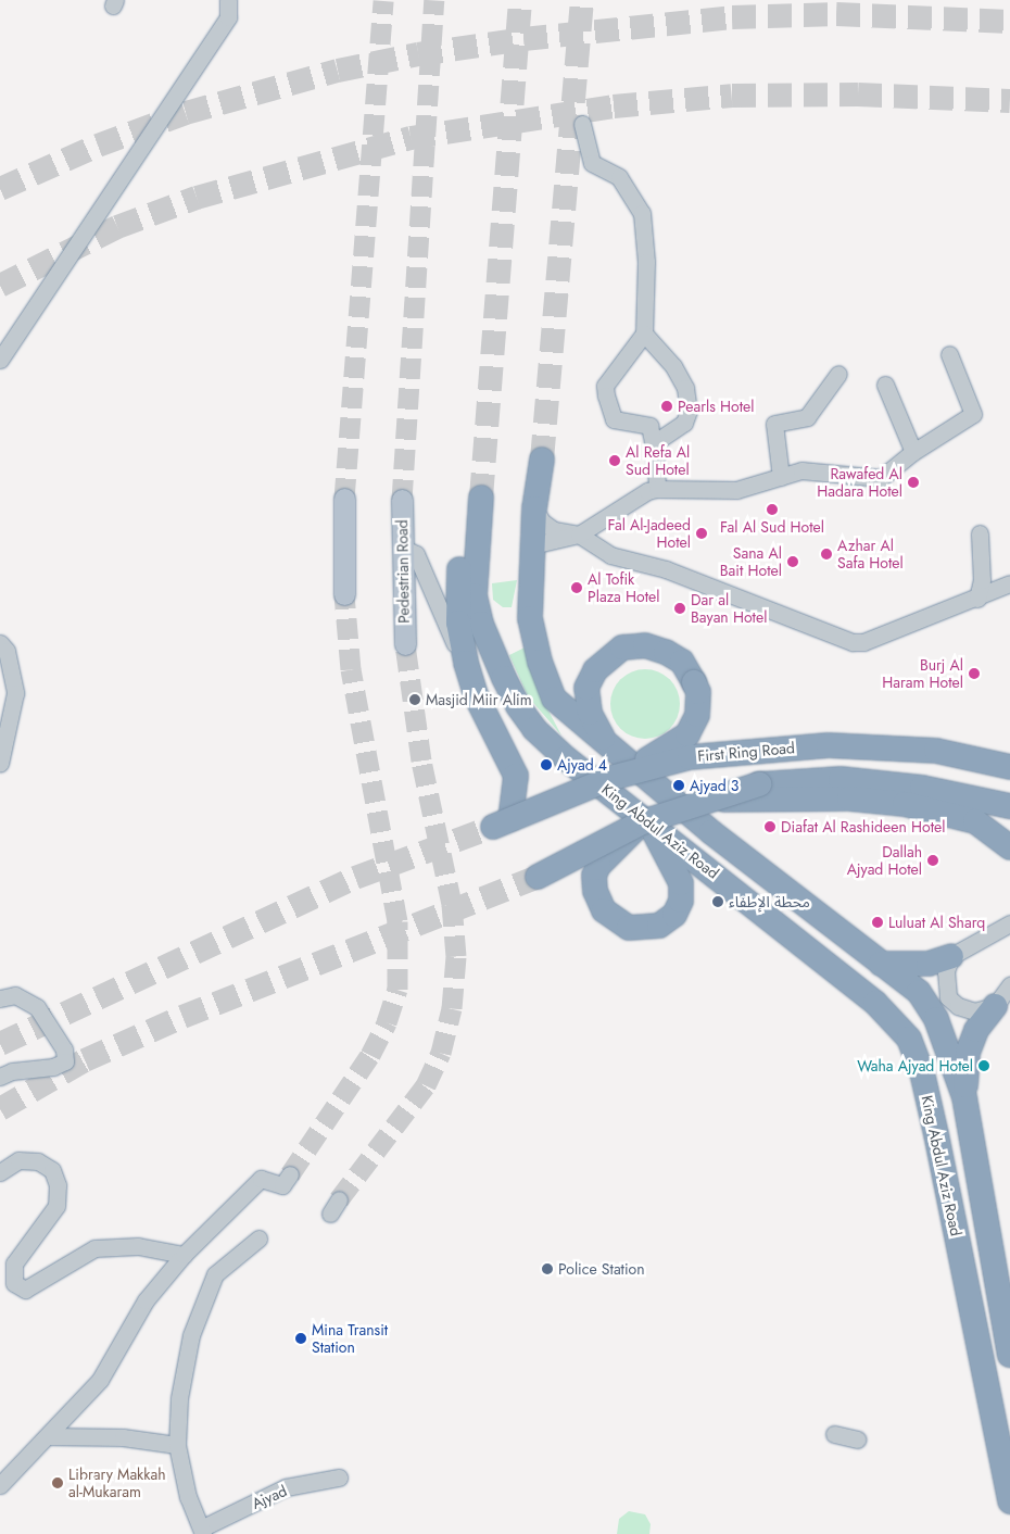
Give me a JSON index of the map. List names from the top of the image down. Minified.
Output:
{"streets":{"highway":["First Ring Road","King Abdul Aziz Road"],"main road":["Pedestrian Road"],"street":["Ajyad"]},"crossings":[["First Ring Road","King Abdul Aziz Road"]],"places":["Pearls Hotel","Al Refa Al Sud Hotel","Rawafed Al Hadara Hotel","Fal Al Sud Hotel","Fal Al-Jadeed Hotel","Azhar Al Safa Hotel","Sana Al Bait Hotel","Al Tofik Plaza Hotel","Dar al Bayan Hotel","Burj Al Haram Hotel","Masjid Miir Alim","Ajyad 4","Ajyad 3","Diafat Al Rashideen Hotel","Dallah Ajyad Hotel","محطة الإطفاء","Luluat Al Sharq","Waha Ajyad Hotel","Police Station","Mina Transit Station","Library Makkah al-Mukaram"]}
